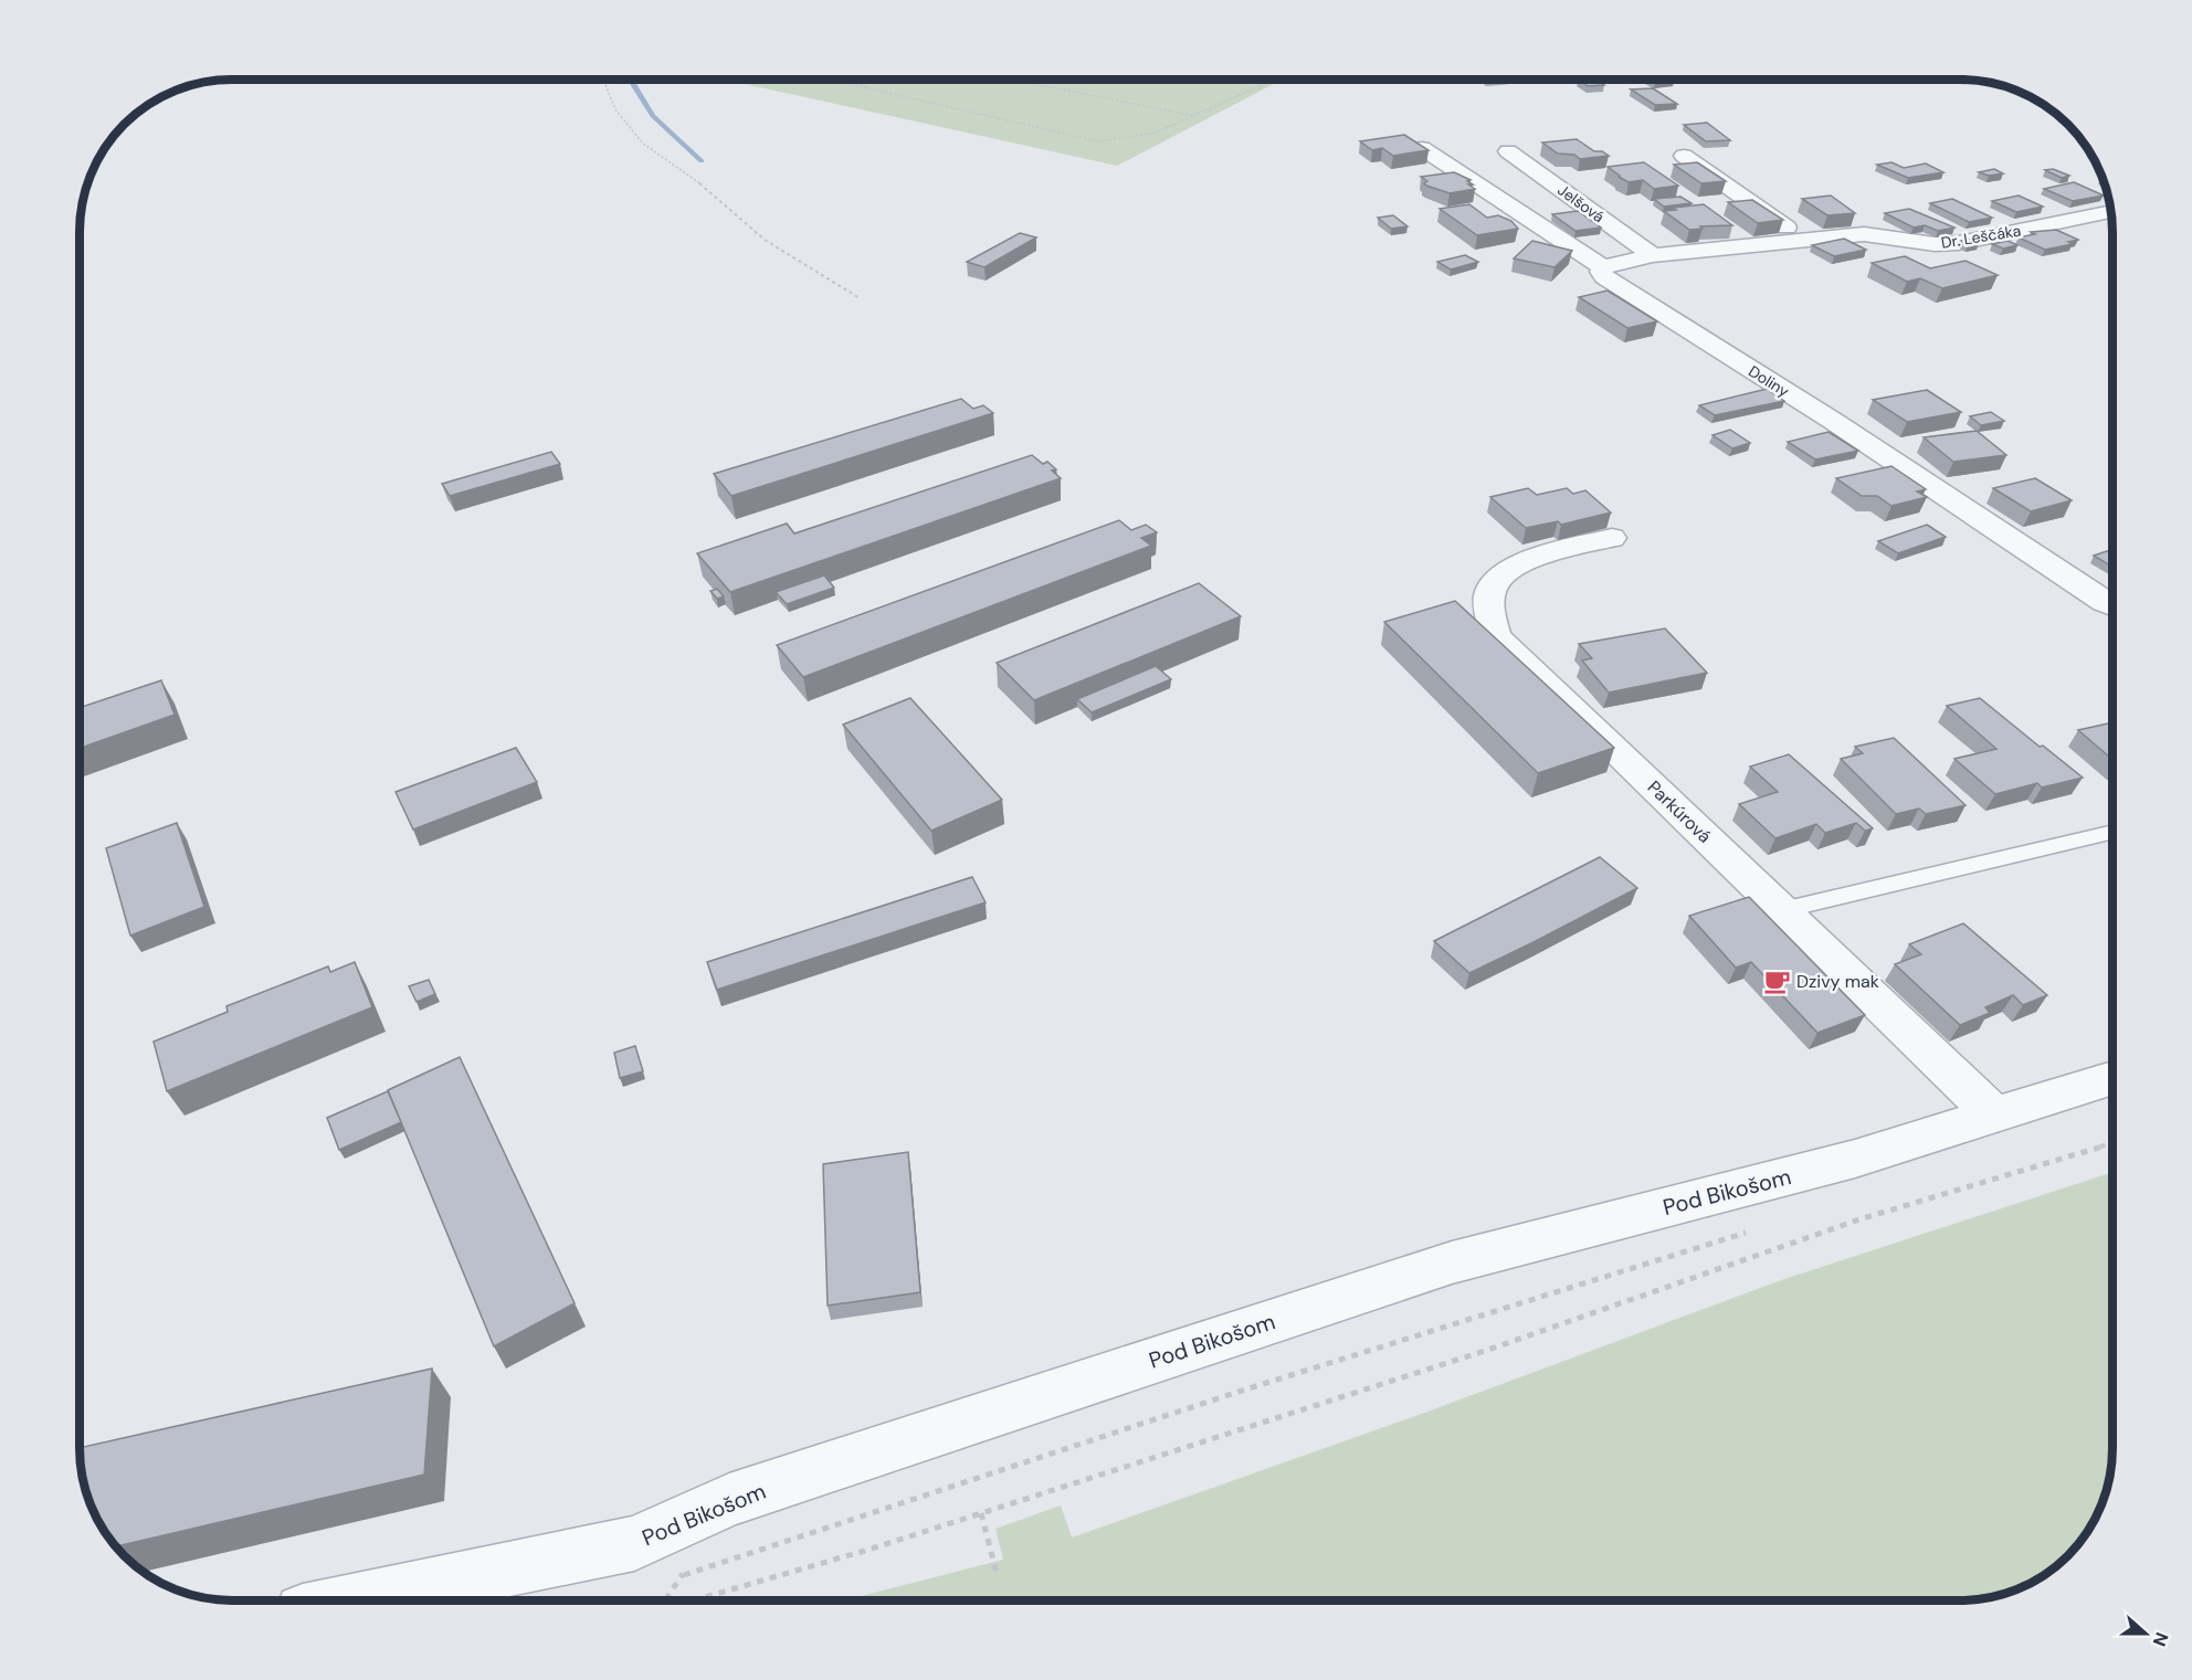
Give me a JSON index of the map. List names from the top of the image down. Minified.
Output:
{"streets":{"street":["Jelšová","Dr. Leščáka","Doliny","Parkúrová","Pod Bikošom"]},"crossings":[["Jelšová","Dr. Leščáka"],["Dr. Leščáka","Doliny"],["Parkúrová","Pod Bikošom"]],"places":{"cafe":["Dzivy mak"]},"north":"right"}
